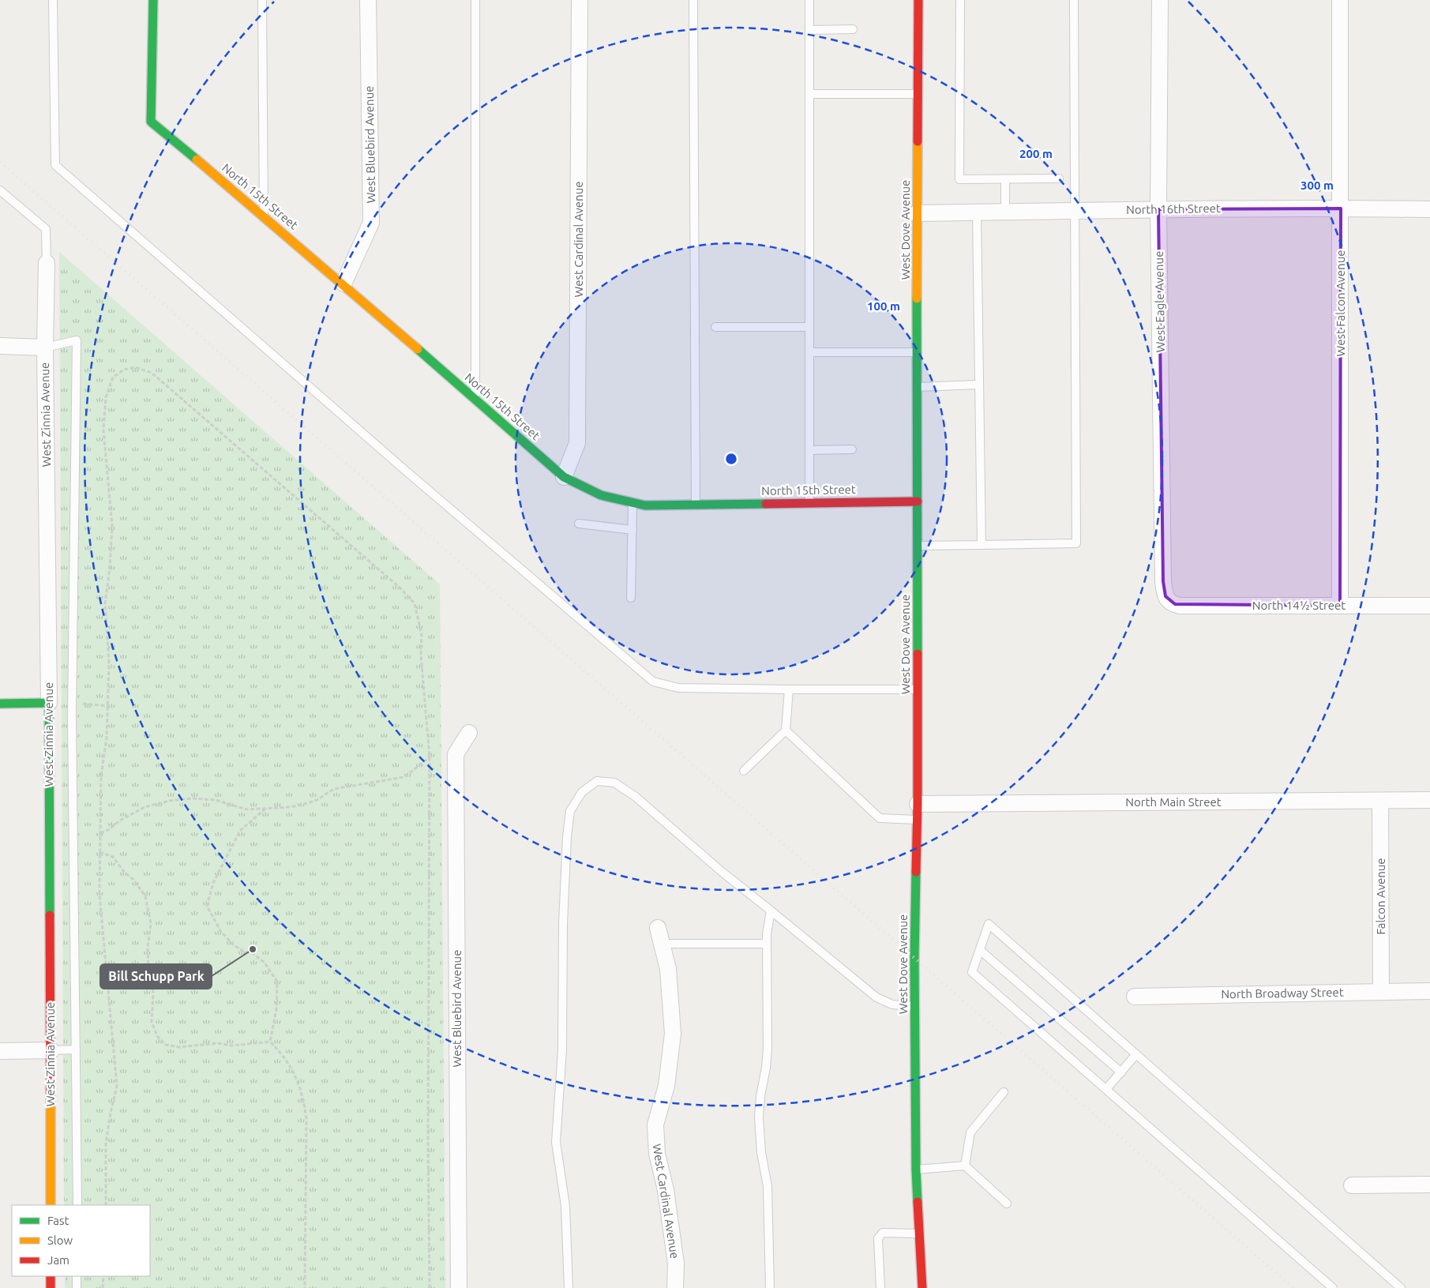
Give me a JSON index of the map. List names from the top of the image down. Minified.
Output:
{"streets":{"street":["West Bluebird Avenue","North 15th Street","North 16th Street","West Dove Avenue","West Cardinal Avenue","West Eagle Avenue","West Falcon Avenue","West Zinnia Avenue","North 14½ Street","North Main Street","Falcon Avenue","North Broadway Street"]},"crossings":[["West Bluebird Avenue","North 15th Street"],["North 15th Street","West Dove Avenue"],["North 15th Street","West Cardinal Avenue"],["North 16th Street","West Dove Avenue"],["North 16th Street","West Eagle Avenue"],["North 16th Street","West Falcon Avenue"],["West Dove Avenue","North Main Street"],["West Eagle Avenue","North 14½ Street"],["West Falcon Avenue","North 14½ Street"],["North Main Street","Falcon Avenue"],["Falcon Avenue","North Broadway Street"]],"places":["Bill Schupp Park"],"legend":["Fast","Slow","Jam"],"rings":["200 m","300 m","100 m"]}
